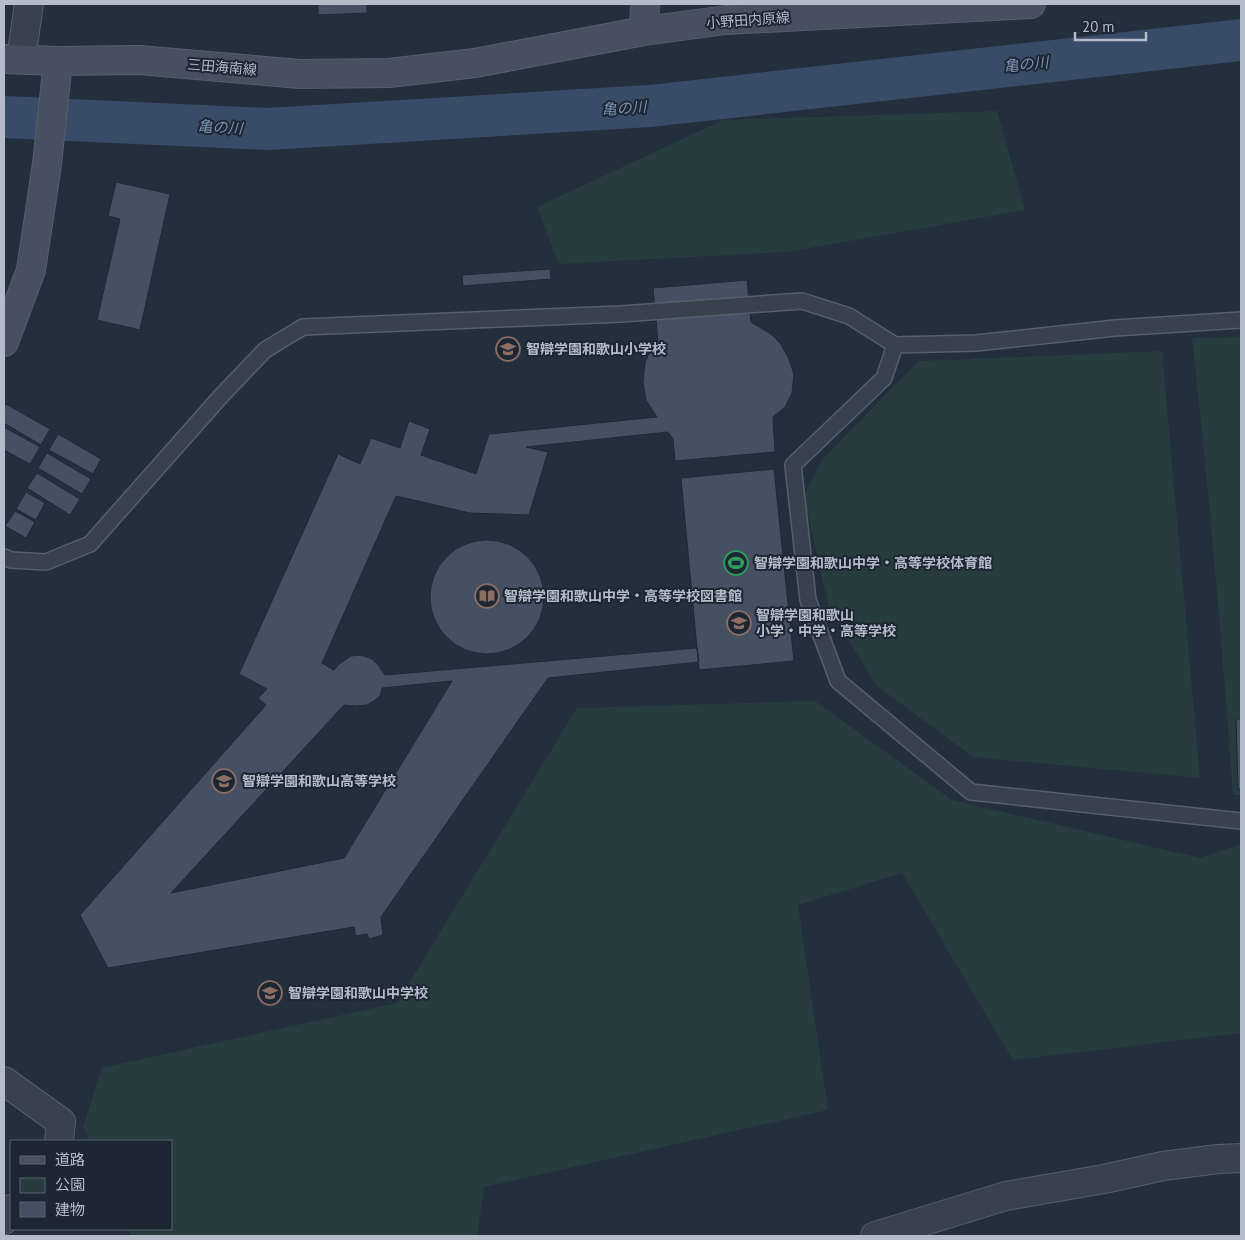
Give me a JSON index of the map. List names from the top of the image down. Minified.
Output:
{"streets":{"main road":["小野田内原線","三田海南線"]},"crossings":[["小野田内原線","三田海南線"]],"water":["亀の川"],"places":{"school or university":["智辯学園和歌山小学校","智辯学園和歌山 小学・中学・高等学校","智辯学園和歌山高等学校","智辯学園和歌山中学校"],"sports":["智辯学園和歌山中学・高等学校体育館"],"library":["智辯学園和歌山中学・高等学校図書館"]},"legend":["道路","公園","建物"],"scale_bar":"20 m"}
